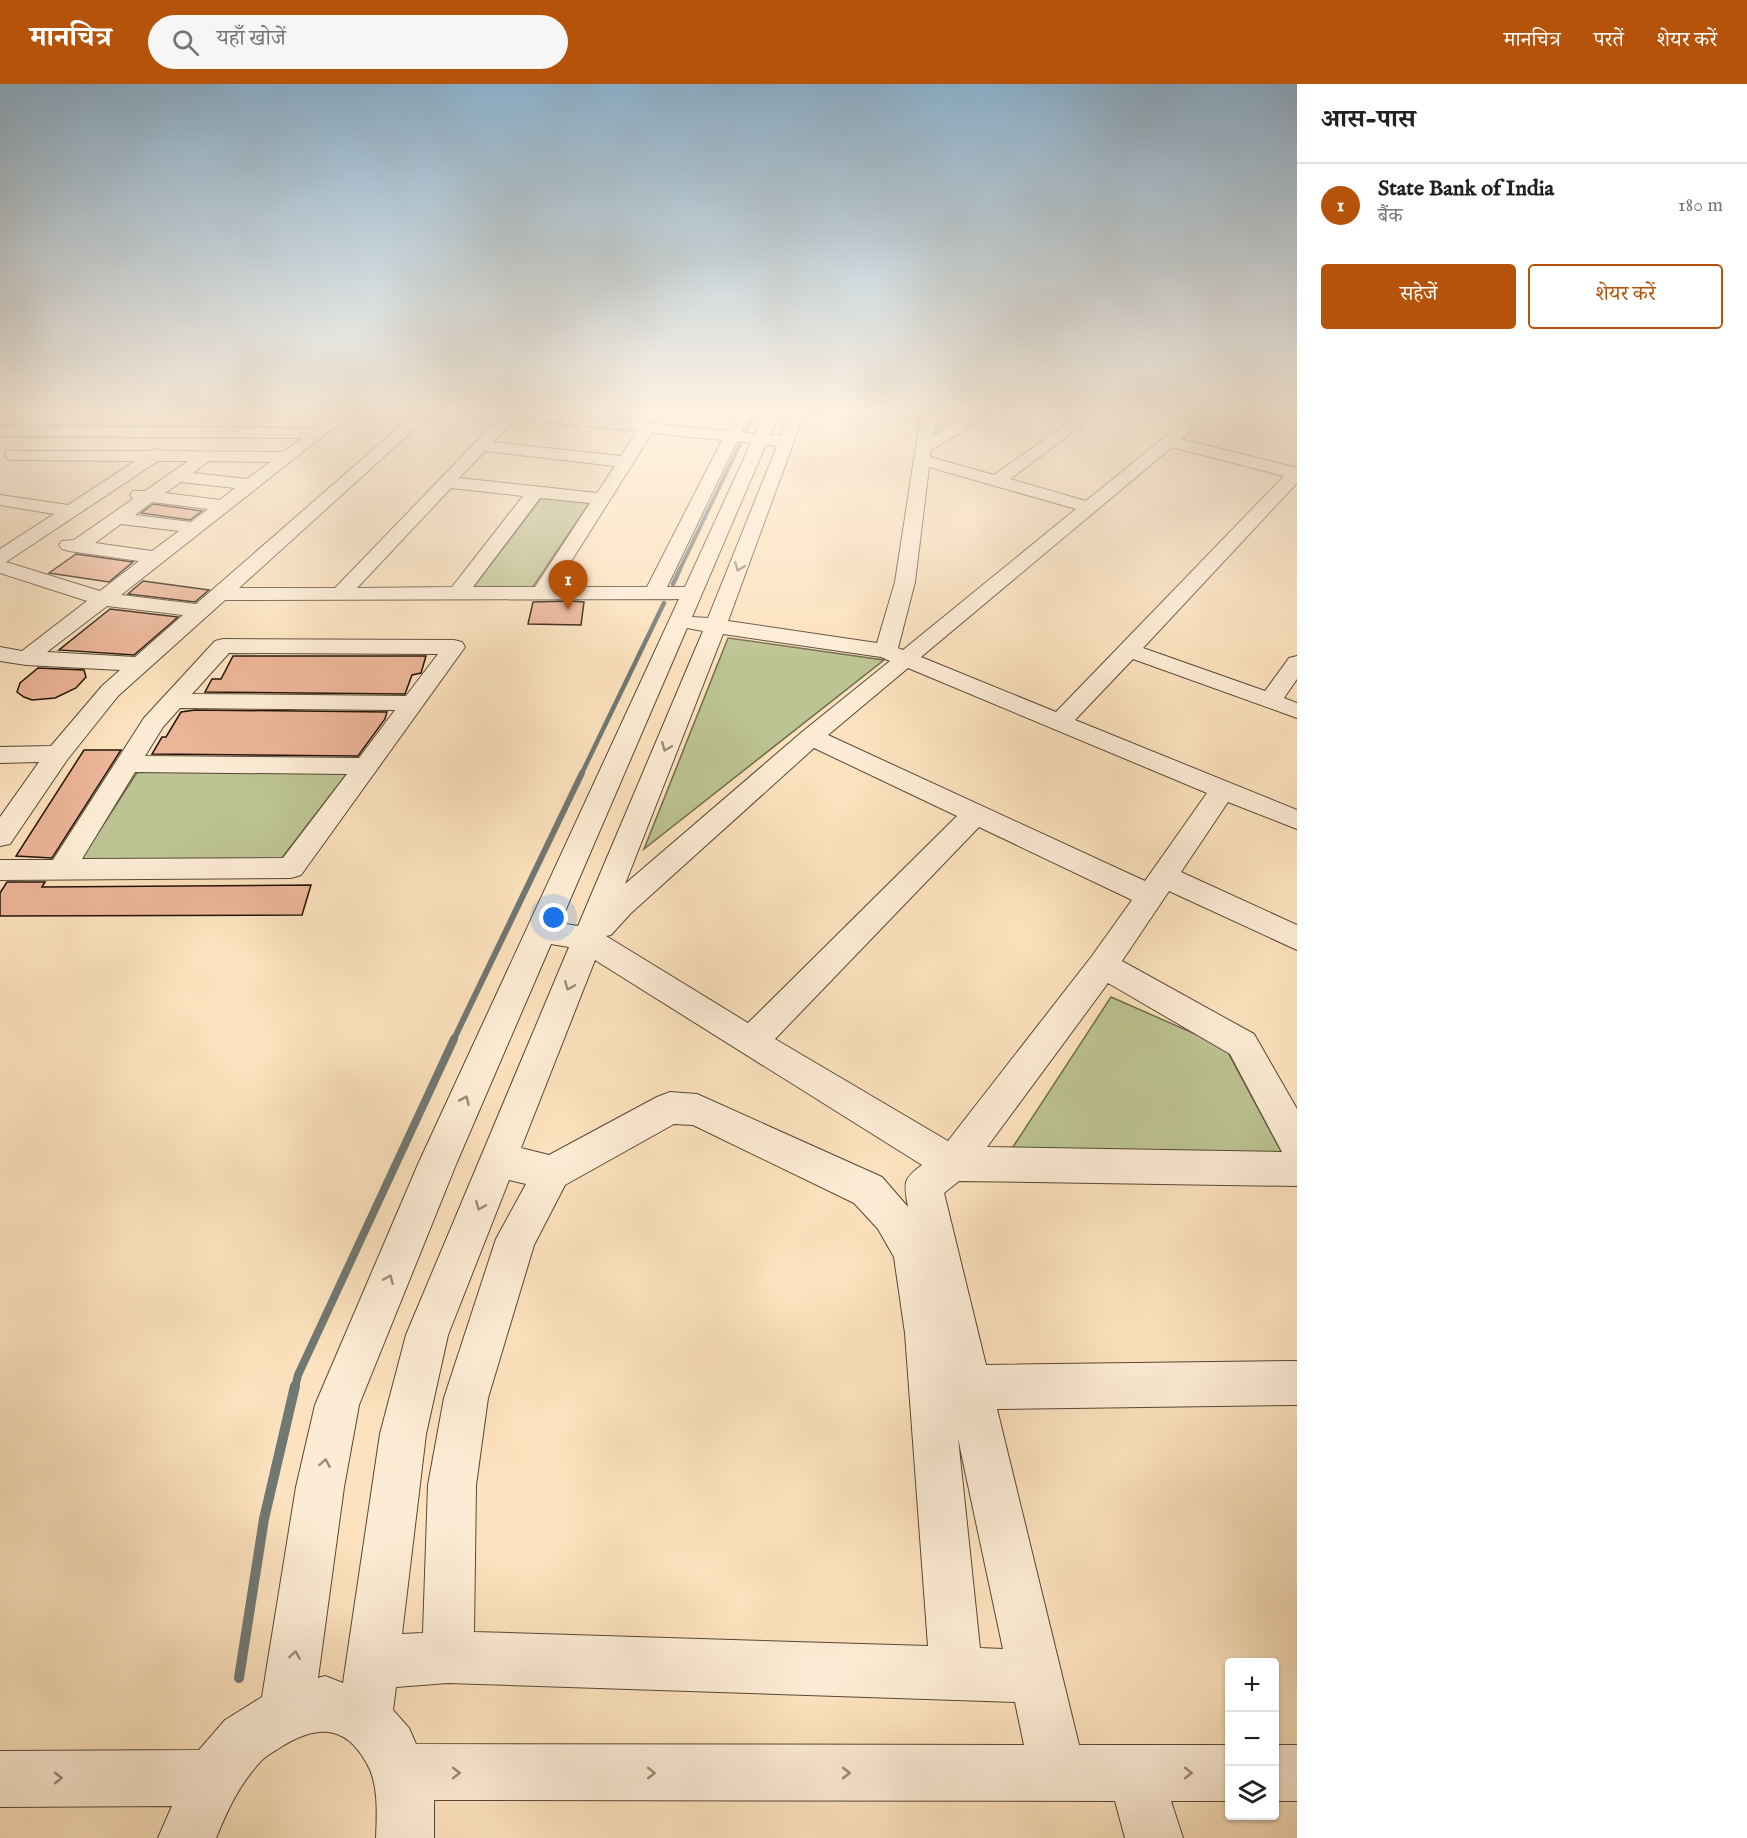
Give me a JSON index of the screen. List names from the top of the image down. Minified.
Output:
{"page":{"header":"मानचित्र","search":"यहाँ खोजें","nav":["मानचित्र","परतें","शेयर करें"],"heading":"आस-पास","list":[{"mark":"1","name":"State Bank of India","note":"बैंक","value":"180 m"}],"buttons":["सहेजें","शेयर करें"],"pins":"1","map_buttons":["+","−"]}}
